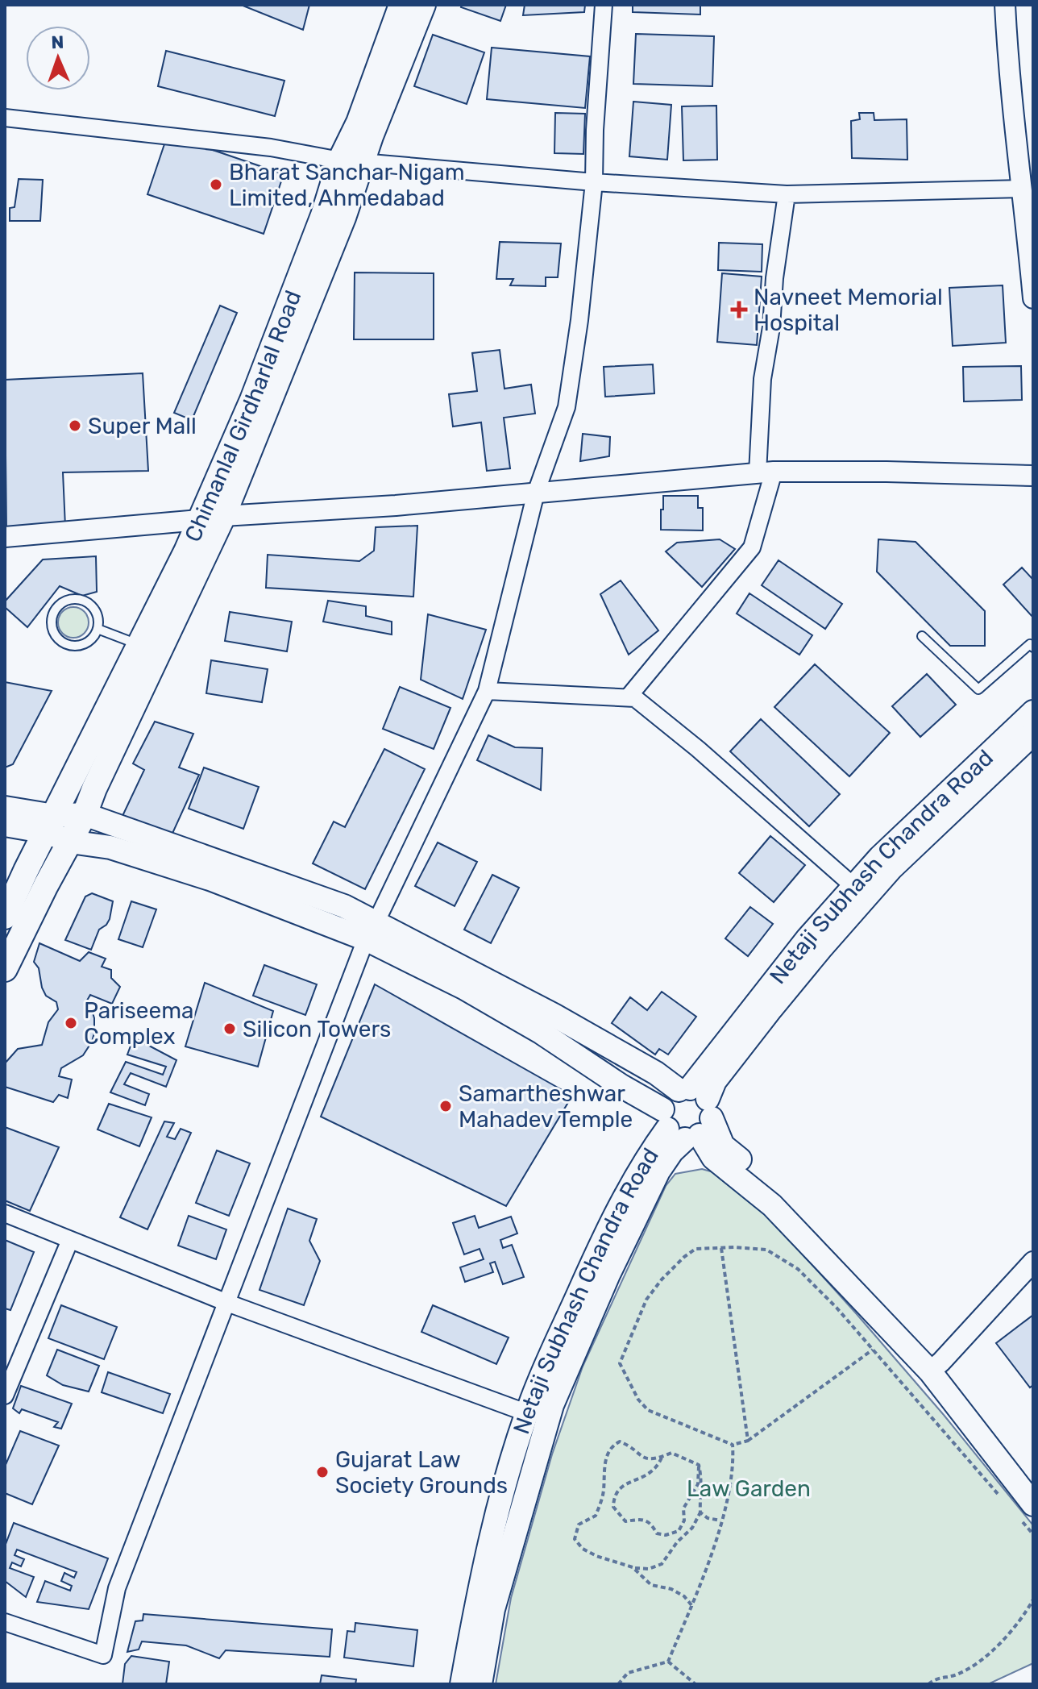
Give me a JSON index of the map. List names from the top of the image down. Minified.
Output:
{"streets":{"main road":["Chimanlal Girdharlal Road","Netaji Subhash Chandra Road"]},"parks":["Law Garden"],"places":{"other":["Bharat Sanchar Nigam Limited, Ahmedabad","Super Mall","Pariseema Complex","Silicon Towers","Samartheshwar Mahadev Temple","Gujarat Law Society Grounds"],"health":["Navneet Memorial Hospital"]},"north":"top"}
